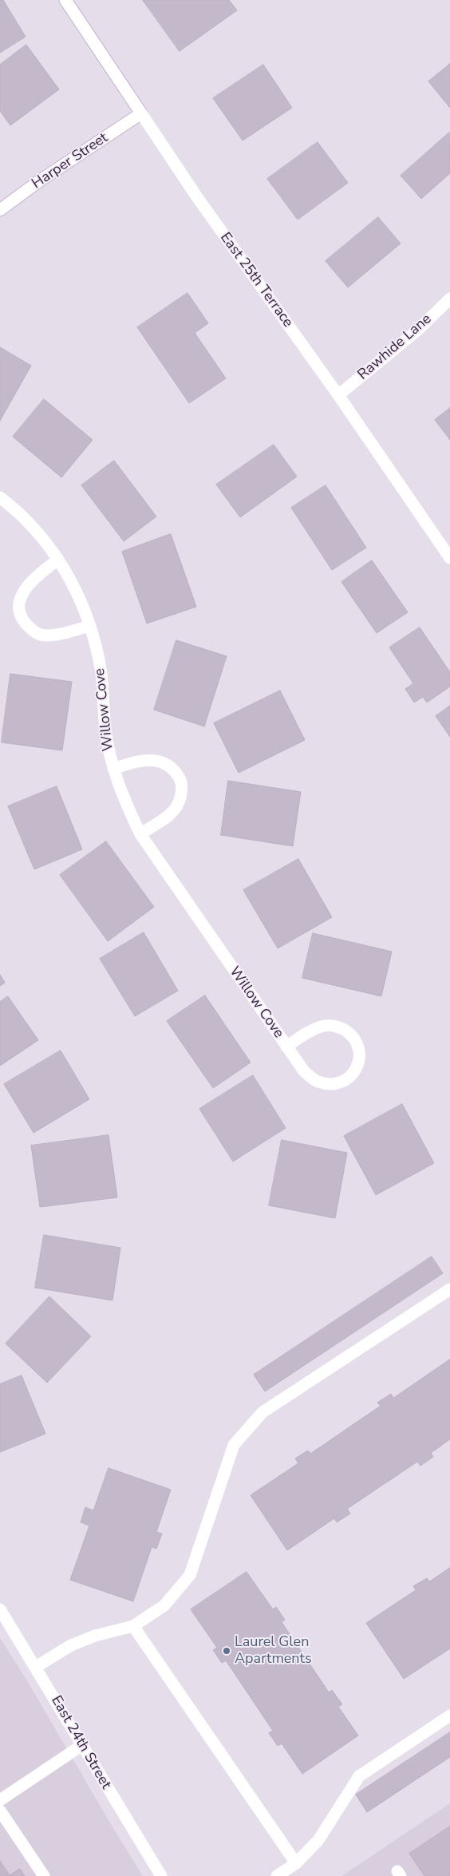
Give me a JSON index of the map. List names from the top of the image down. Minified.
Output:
{"streets":{"street":["Harper Street","East 25th Terrace","Rawhide Lane","Willow Cove","East 24th Street"]},"crossings":[["Harper Street","East 25th Terrace"],["East 25th Terrace","Rawhide Lane"]],"places":["Laurel Glen Apartments"]}
